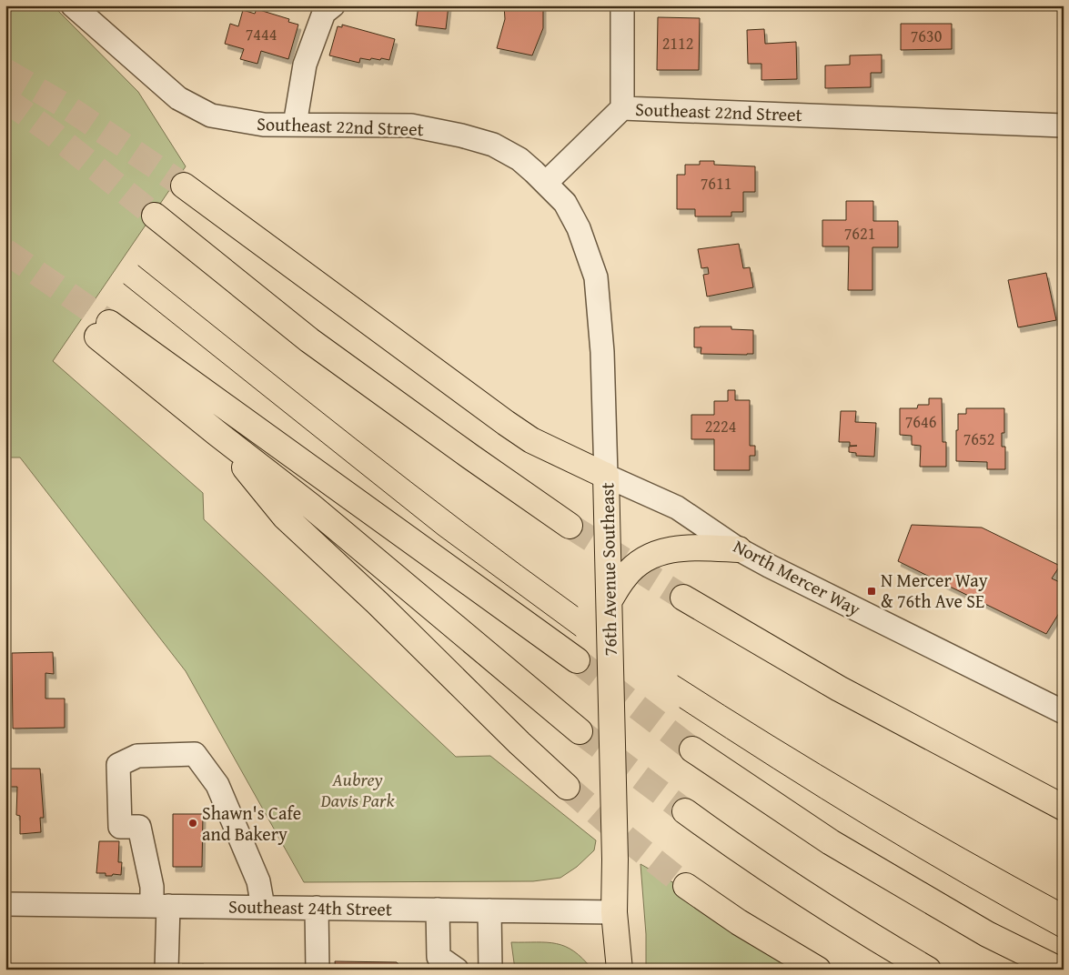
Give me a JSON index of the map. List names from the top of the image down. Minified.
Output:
{"streets":{"main road":["76th Avenue Southeast"],"street":["Southeast 22nd Street","North Mercer Way","Southeast 24th Street"]},"crossings":[["Southeast 22nd Street","76th Avenue Southeast"],["76th Avenue Southeast","North Mercer Way"],["76th Avenue Southeast","Southeast 24th Street"]],"parks":["Aubrey Davis Park"],"places":{"transit":["N Mercer Way & 76th Ave SE"],"other":["Shawn's Cafe and Bakery"]},"house_numbers":["7444","7630","2112","7611","7621","7646","2224","7652"]}
